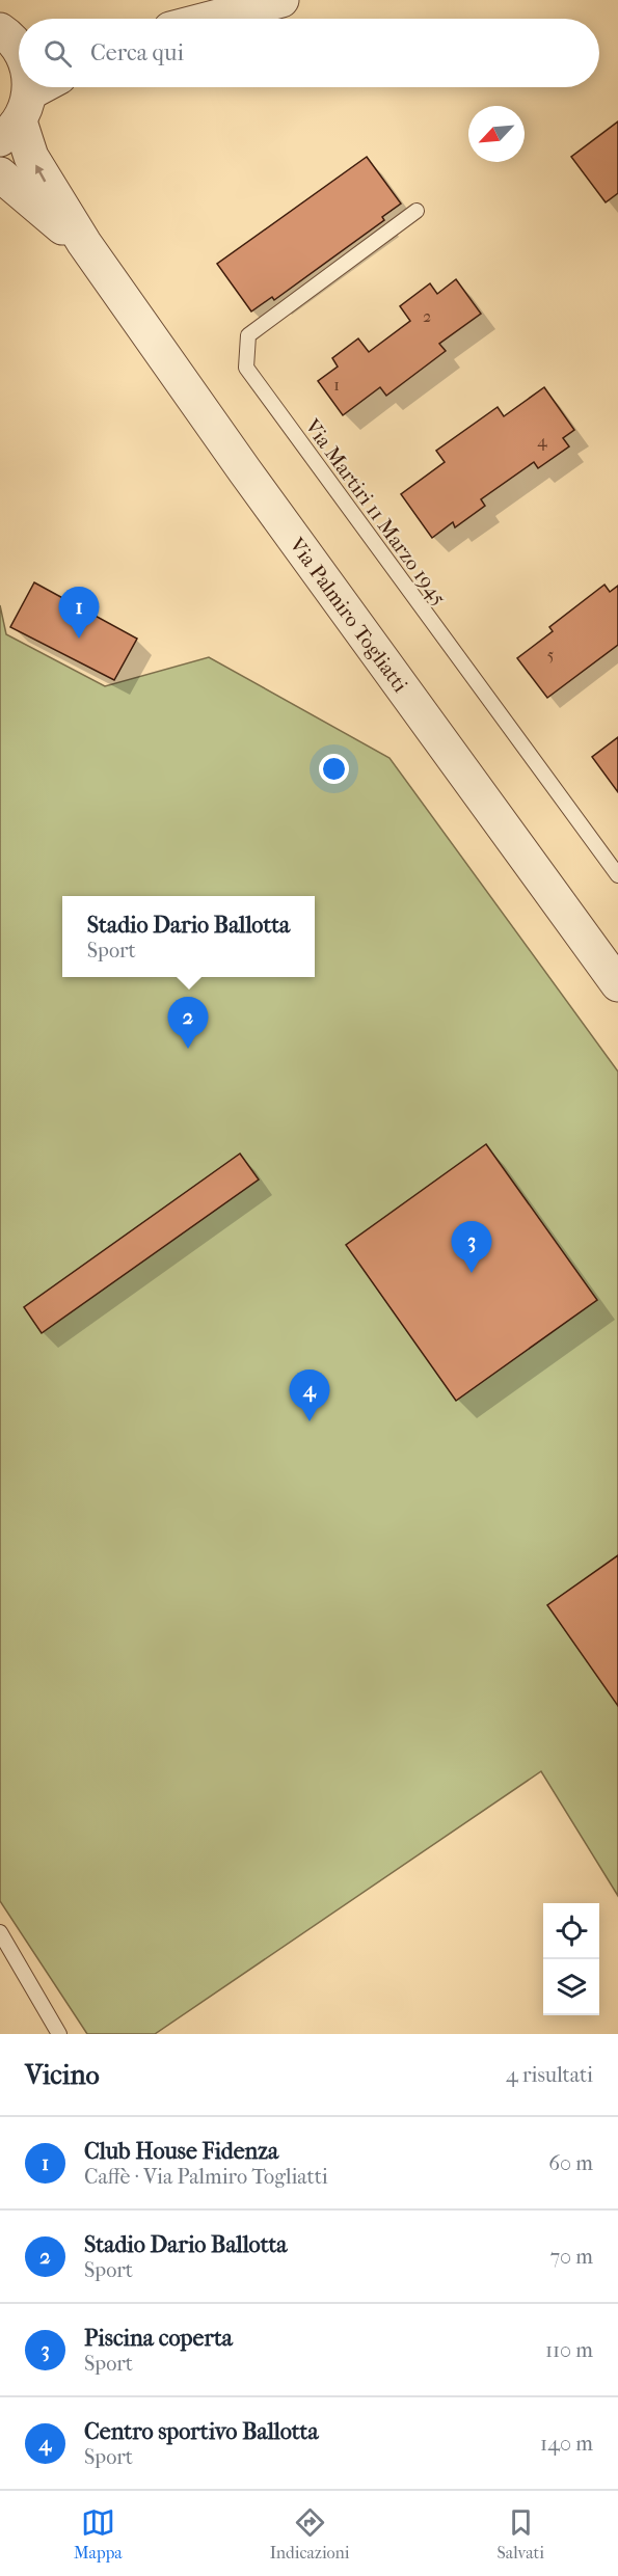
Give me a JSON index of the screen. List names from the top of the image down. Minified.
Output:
{"streets":{"street":["Via Palmiro Togliatti"],"lane":["Via Martiri 11 Marzo 1945"]},"house_numbers":["2","1","4","5"],"north":"bottom left","page":{"search":"Cerca qui","pins":["1","2","3","4"],"popup":["Stadio Dario Ballotta","Sport"],"heading":["Vicino","4 risultati"],"list":[{"mark":"1","name":"Club House Fidenza","note":"Caffè · Via Palmiro Togliatti","value":"60 m"},{"mark":"2","name":"Stadio Dario Ballotta","note":"Sport","value":"70 m"},{"mark":"3","name":"Piscina coperta","note":"Sport","value":"110 m"},{"mark":"4","name":"Centro sportivo Ballotta","note":"Sport","value":"140 m"}],"nav":["Mappa","Indicazioni","Salvati"]}}
